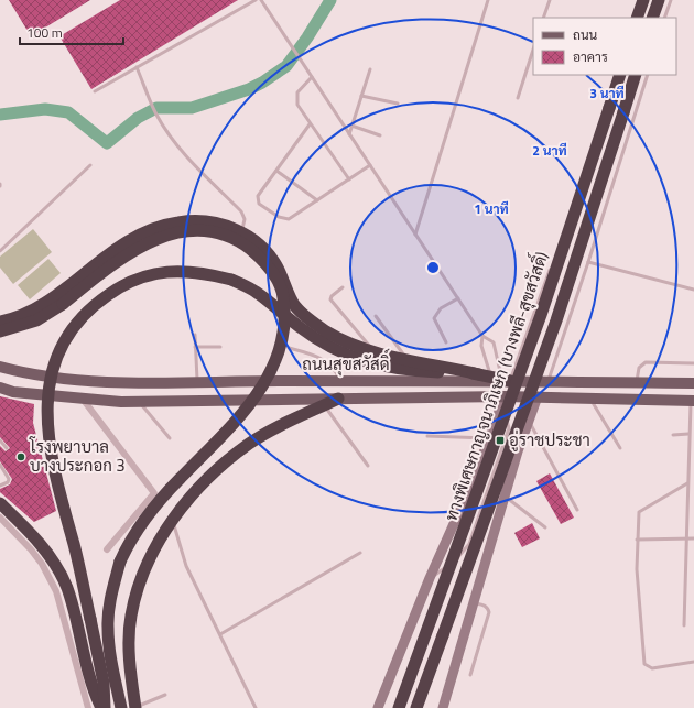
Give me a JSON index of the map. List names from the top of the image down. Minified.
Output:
{"streets":{"highway":["ทางพิเศษกาญจนาภิเษก (บางพลี-สุขสวัสดิ์)"],"main road":["ถนนสุขสวัสดิ์"]},"places":{"transit":["อู่ราชประชา"],"other":["โรงพยาบาล บางประกอก 3"]},"legend":["ถนน","อาคาร"],"scale_bar":"100 m","rings":["3 นาที","2 นาที","1 นาที"]}
